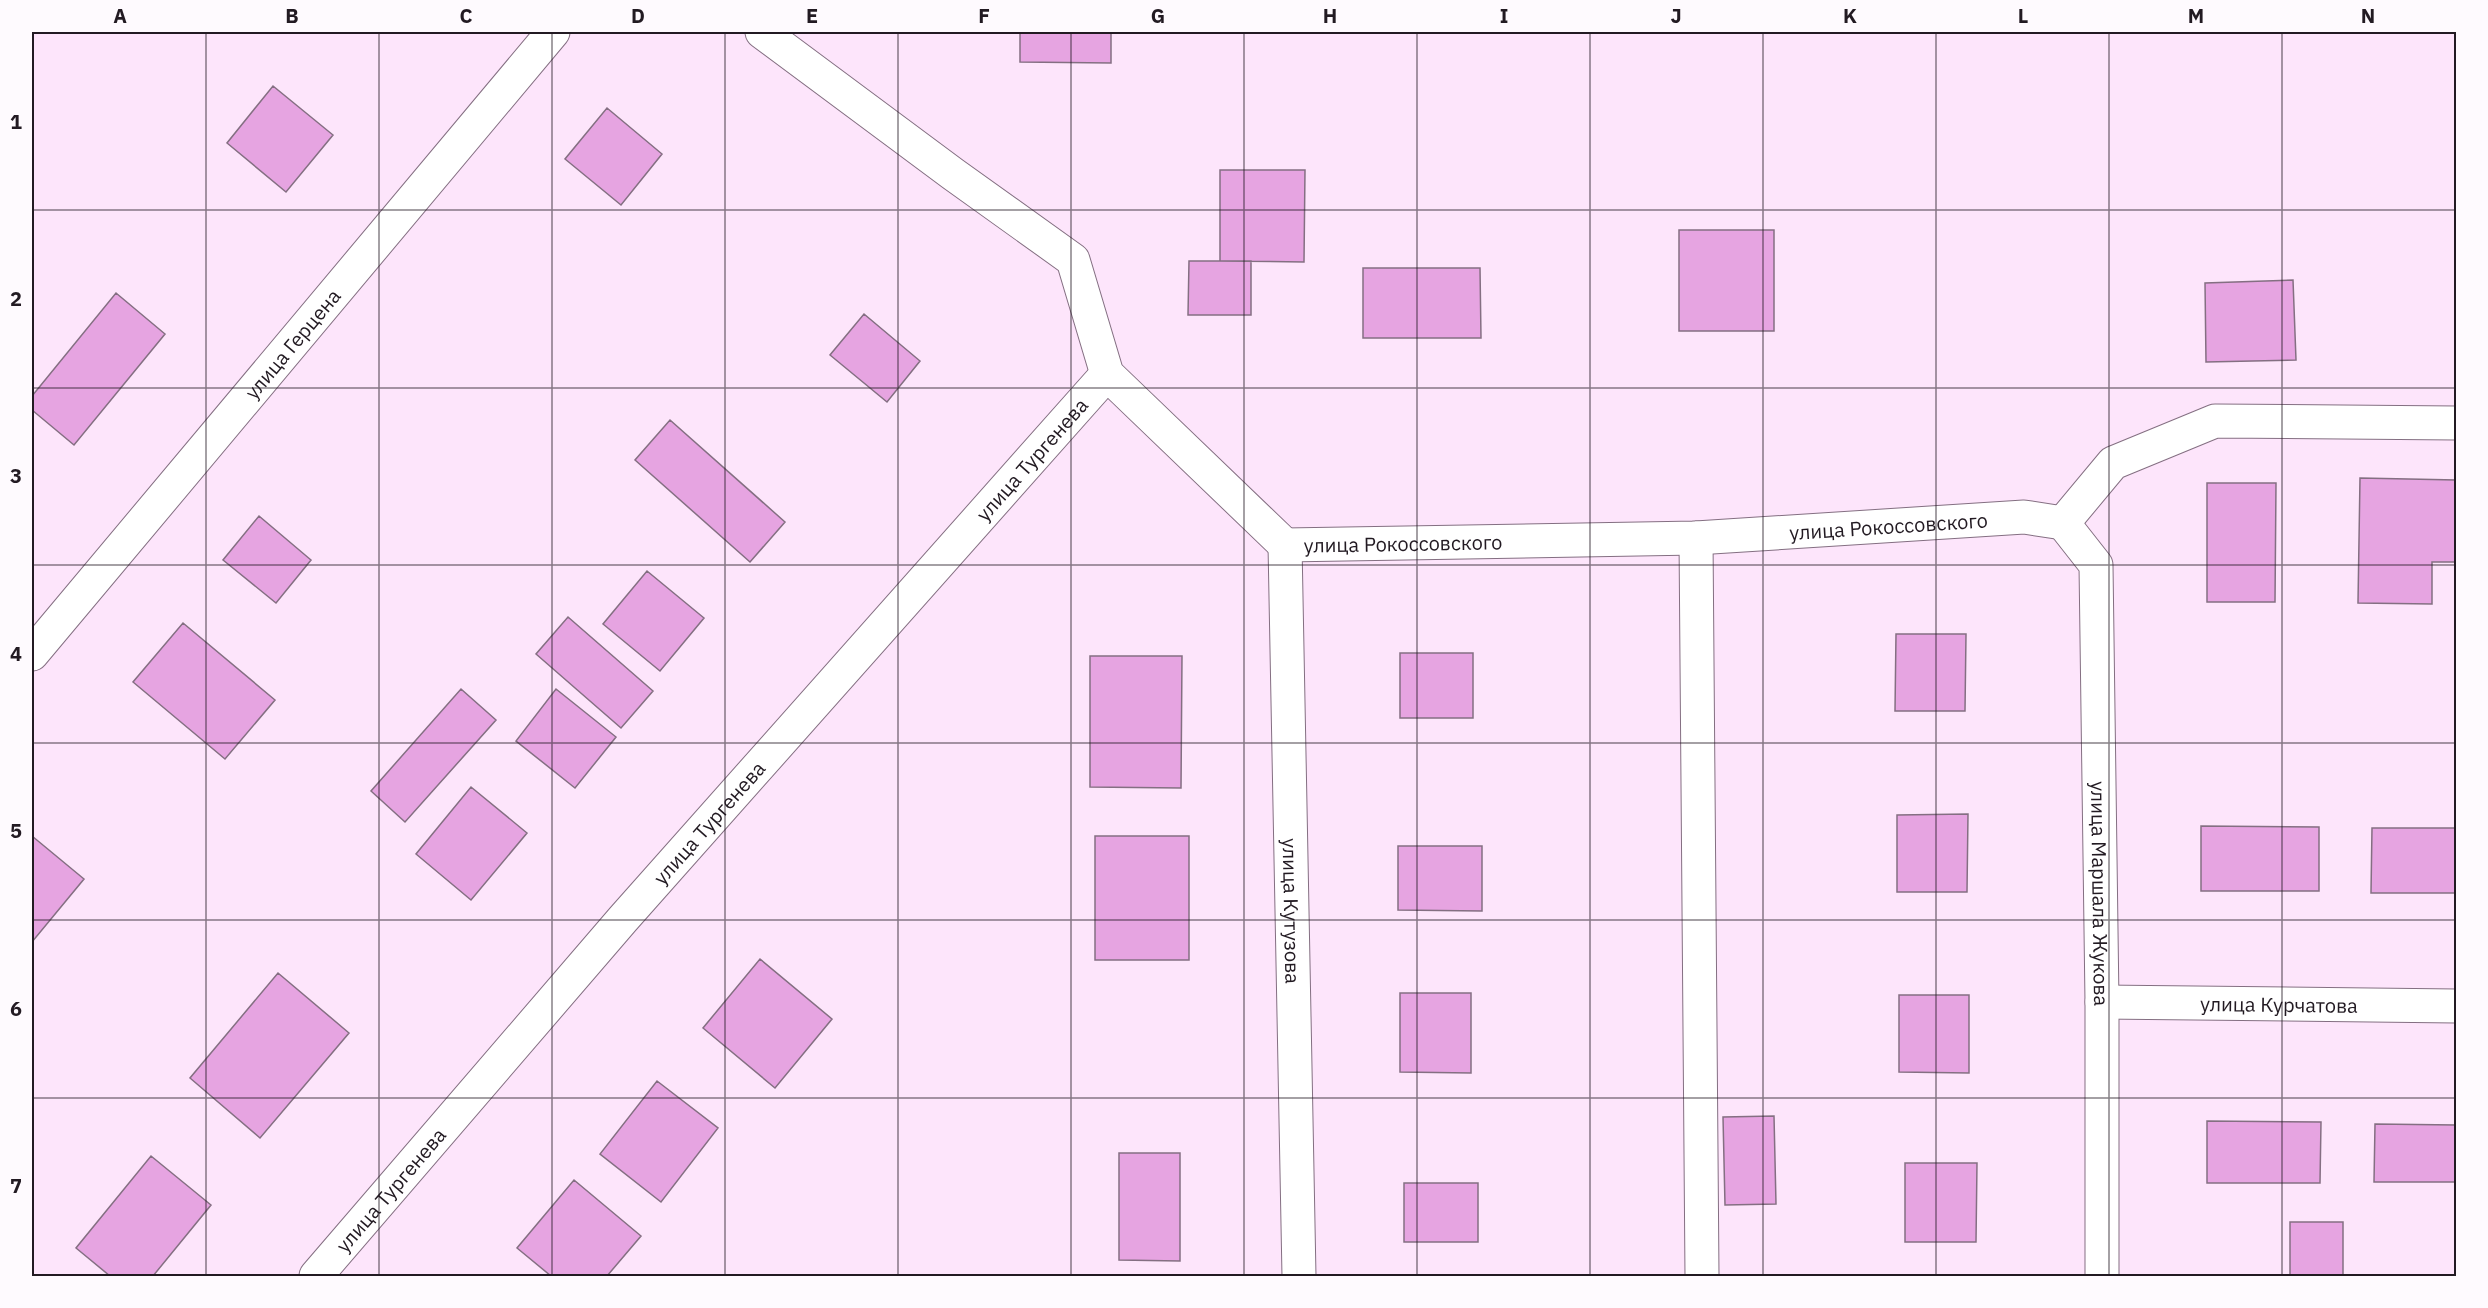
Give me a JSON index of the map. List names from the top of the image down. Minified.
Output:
{"streets":{"street":["улица Герцена","улица Тургенева","улица Рокоссовского","улица Маршала Жукова","улица Кутузова","улица Курчатова"]},"crossings":[["улица Рокоссовского","улица Маршала Жукова"],["улица Рокоссовского","улица Кутузова"],["улица Маршала Жукова","улица Курчатова"]],"grid":{"columns":["A","B","C","D","E","F","G","H","I","J","K","L","M","N"],"rows":["1","2","3","4","5","6","7"]}}
